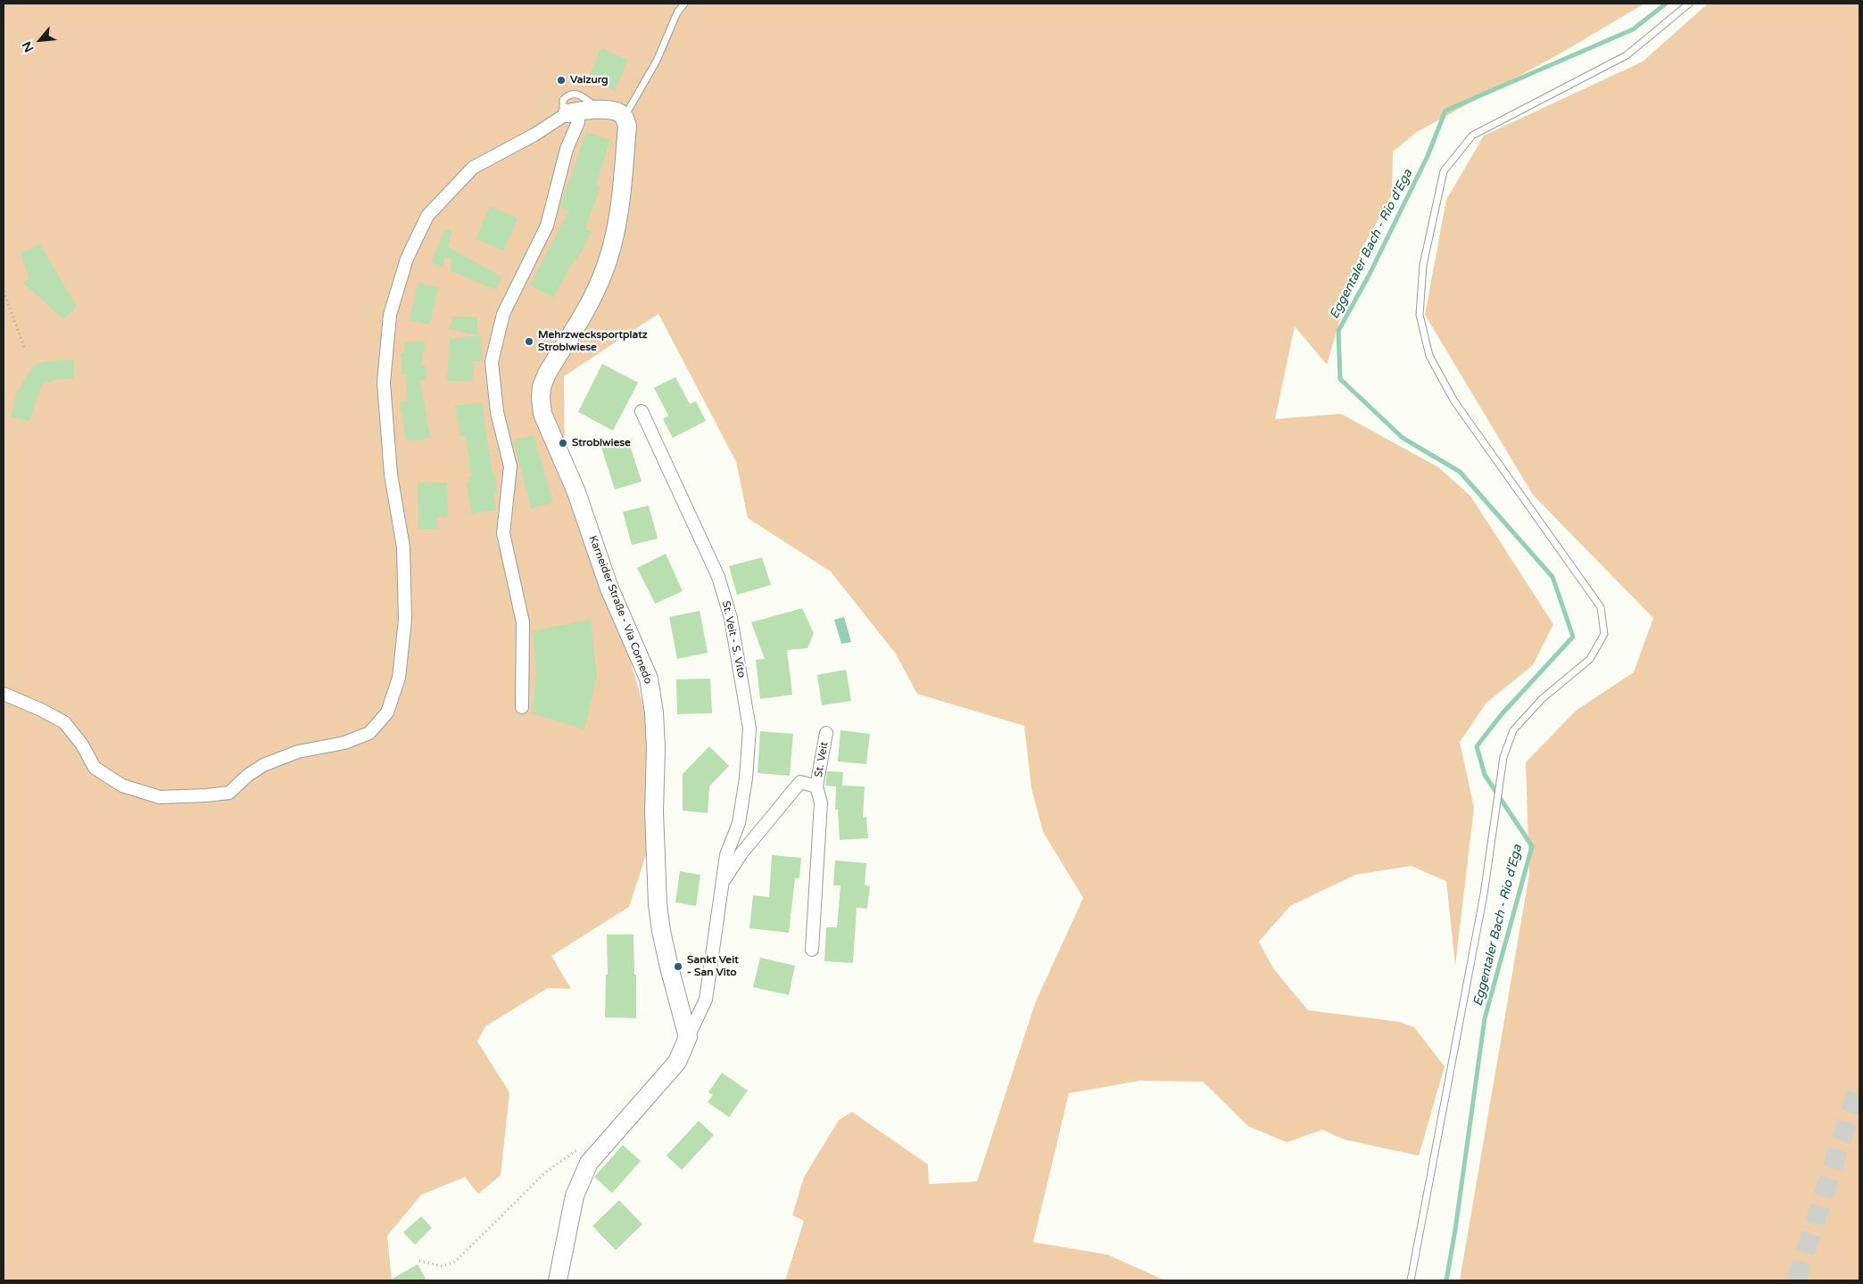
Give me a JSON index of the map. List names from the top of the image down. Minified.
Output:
{"streets":{"street":["Karneider Straße - Via Cornedo","St. Veit - S. Vito","St. Veit"]},"crossings":[["Karneider Straße - Via Cornedo","St. Veit - S. Vito"],["St. Veit - S. Vito","St. Veit"]],"water":["Eggentaler Bach - Rio d'Ega"],"places":["Valzurg","Mehrzwecksportplatz Stroblwiese","Stroblwiese","Sankt Veit - San Vito"],"north":"bottom left"}
